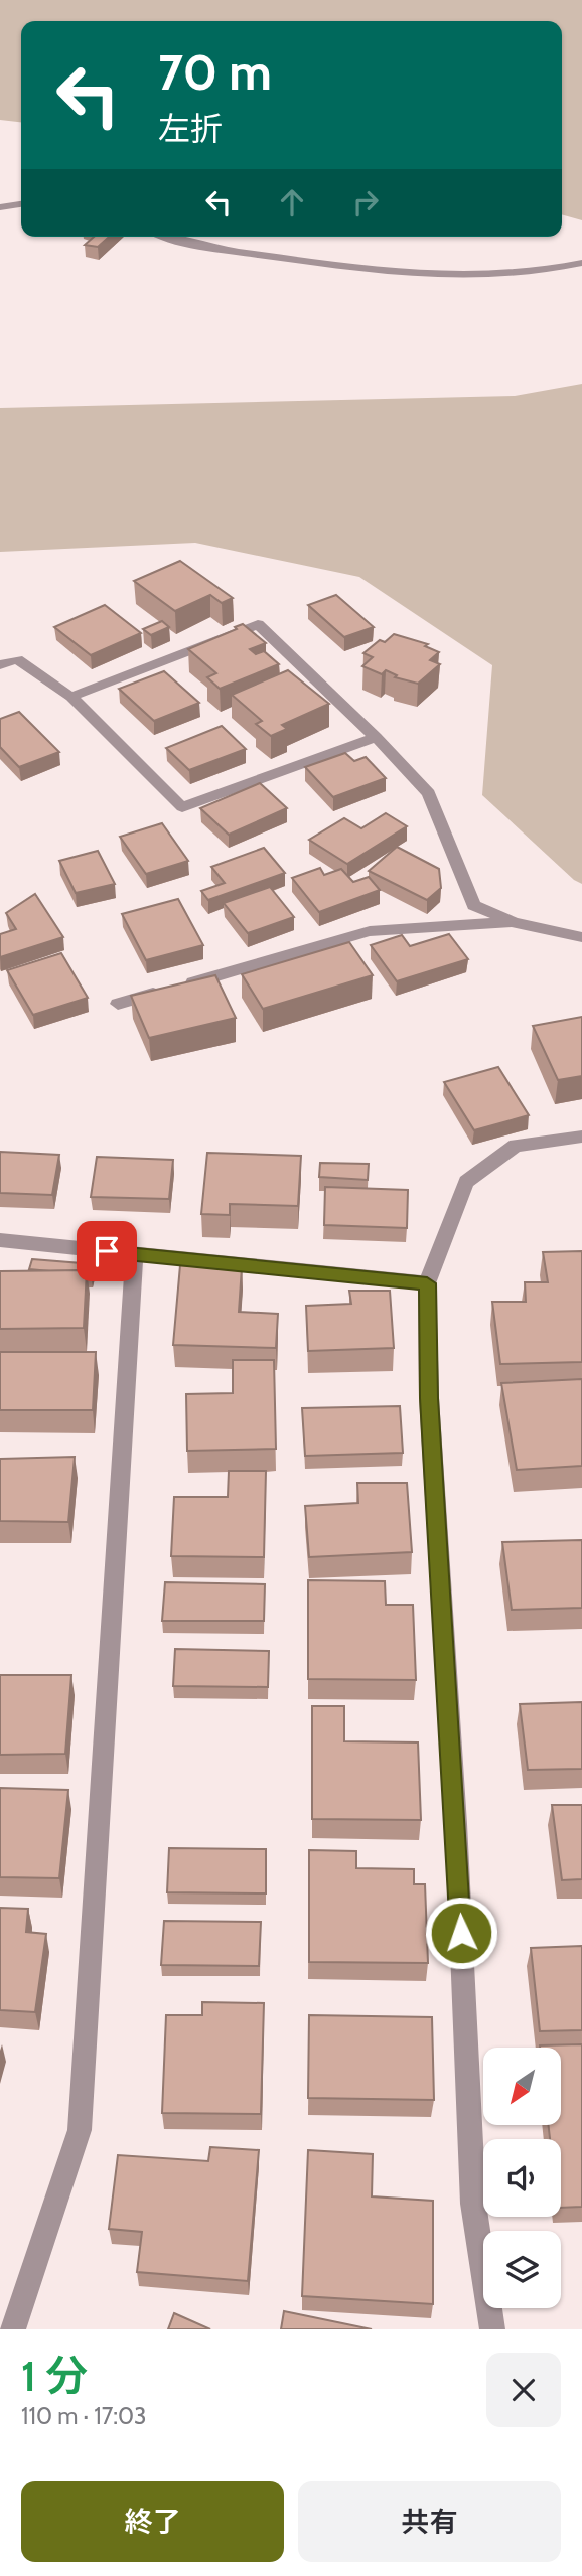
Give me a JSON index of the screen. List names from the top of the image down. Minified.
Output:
{"north":"bottom left","page":{"turn":["70 m","左折"],"heading":["1 分","110 m · 17:03"],"buttons":["終了","共有"]}}
